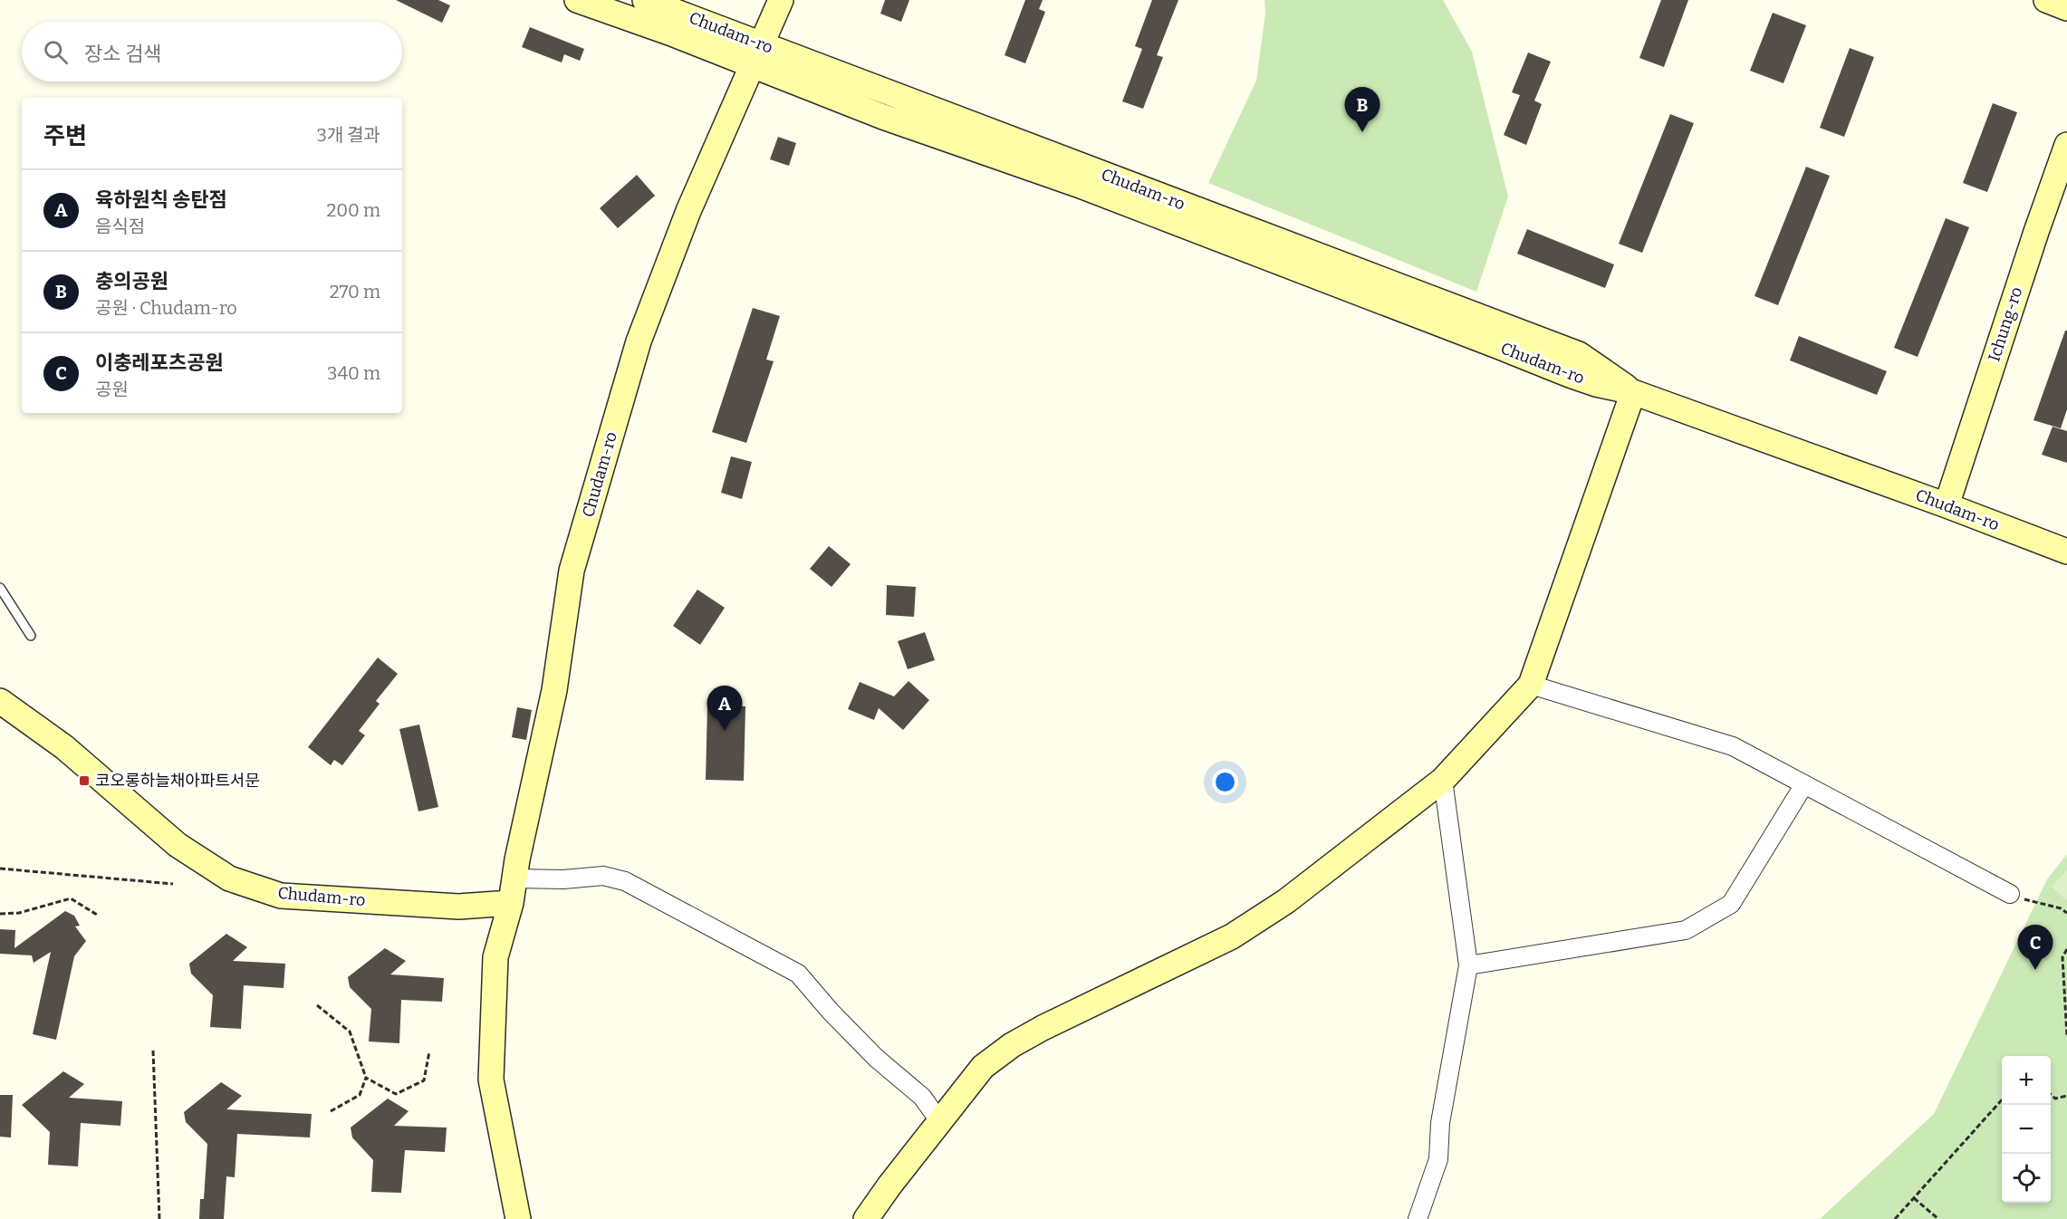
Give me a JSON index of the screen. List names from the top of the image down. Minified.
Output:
{"streets":{"street":["Chudam-ro","Ichung-ro"]},"crossings":[["Chudam-ro","Ichung-ro"]],"places":{"transit":["코오롱하늘채아파트서문"]},"page":{"search":"장소 검색","pins":["B","A","C"],"heading":["주변","3개 결과"],"list":[{"mark":"A","name":"육하원칙 송탄점","note":"음식점","value":"200 m"},{"mark":"B","name":"충의공원","note":"공원 · Chudam-ro","value":"270 m"},{"mark":"C","name":"이충레포츠공원","note":"공원","value":"340 m"}],"map_buttons":["+","−"]}}
